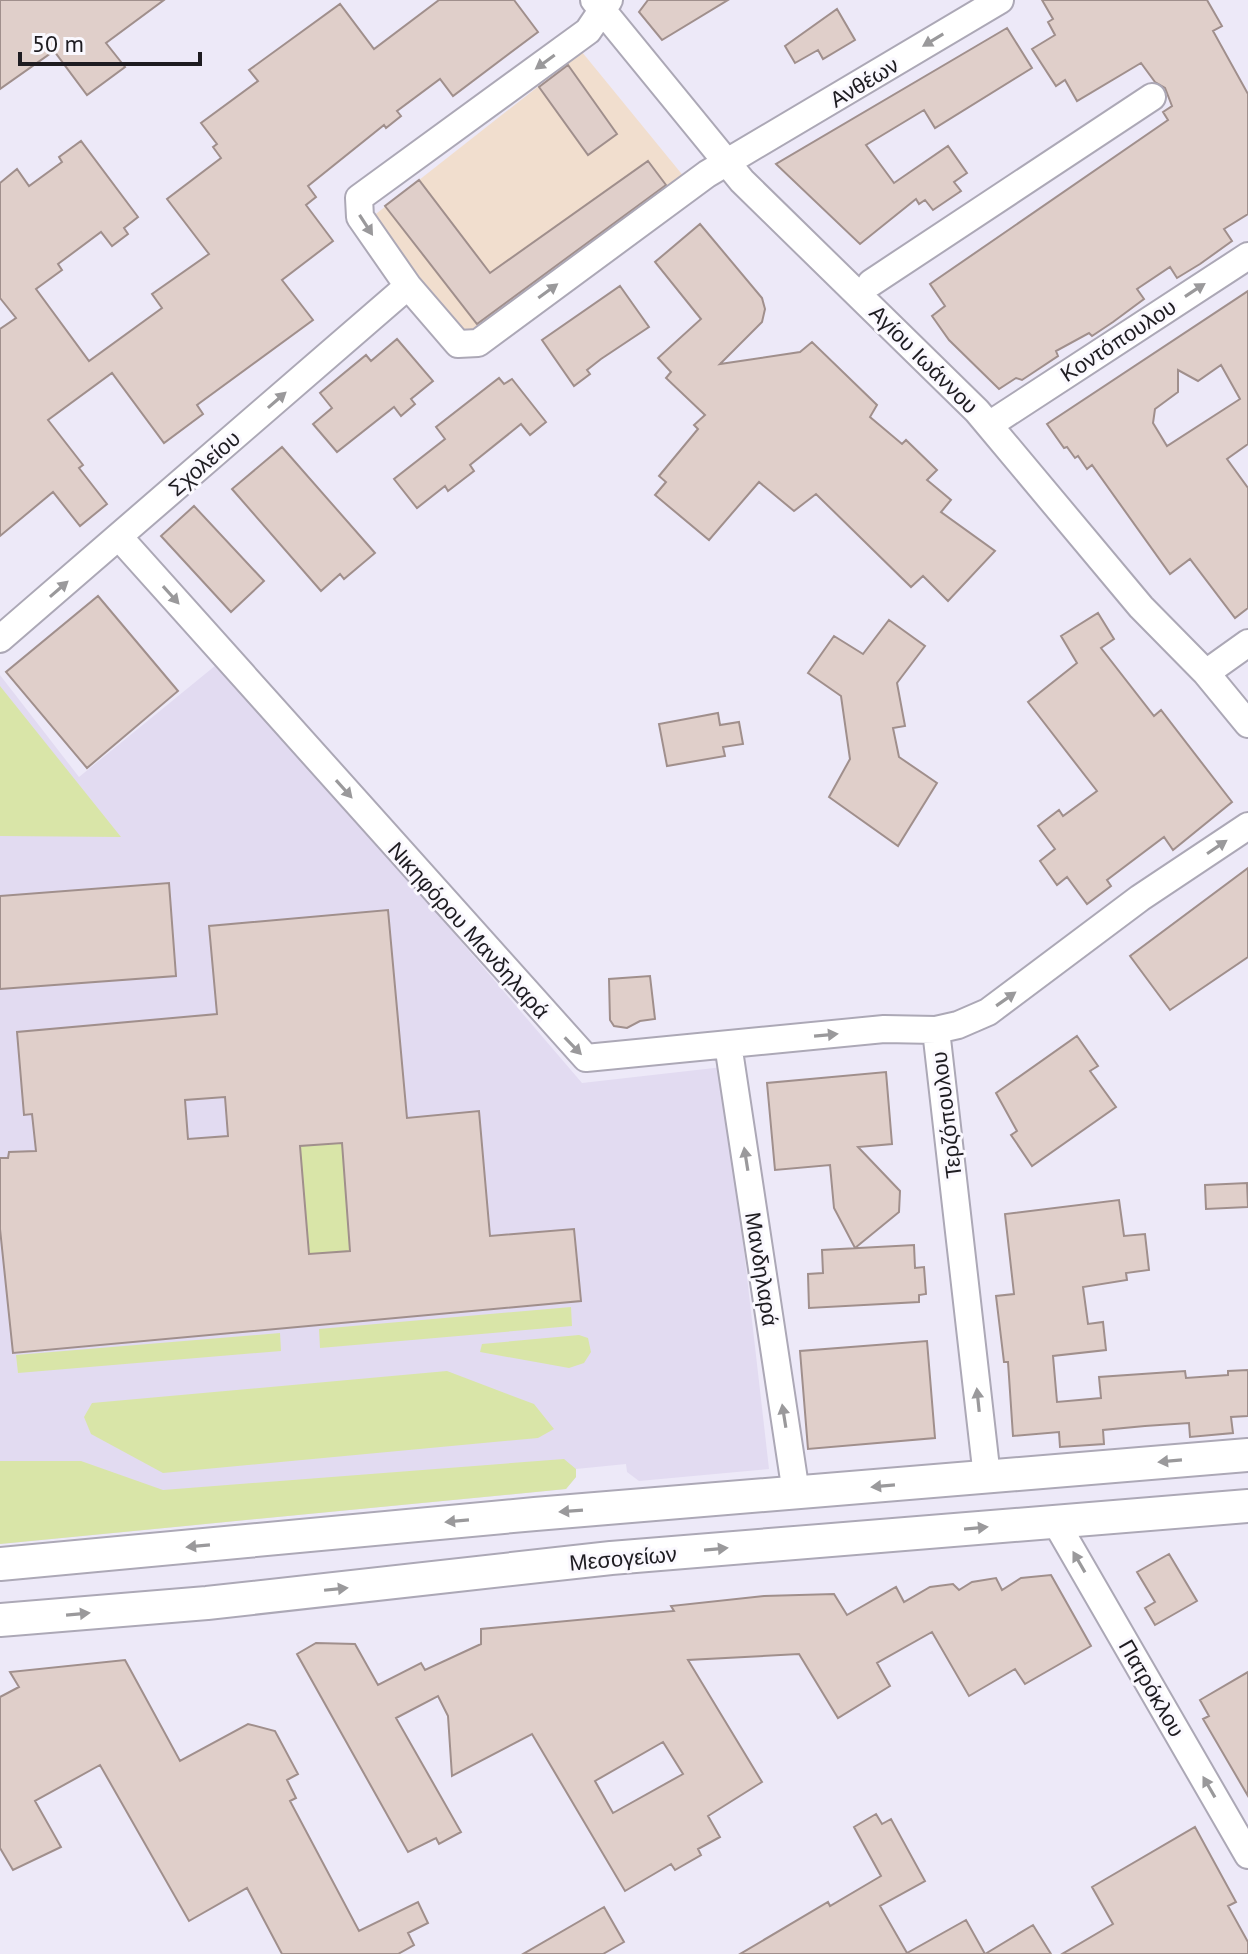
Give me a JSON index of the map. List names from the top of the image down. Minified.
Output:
{"streets":{"main road":["Μεσογείων"],"street":["Ανθέων","Κοντόπουλου","Αγίου Ιωάννου","Σχολείου","Νικηφόρου Μανδηλαρά","Τερζόπουλου","Μανδηλαρά","Πατρόκλου"]},"crossings":[["Ανθέων","Αγίου Ιωάννου"],["Κοντόπουλου","Αγίου Ιωάννου"],["Σχολείου","Νικηφόρου Μανδηλαρά"],["Νικηφόρου Μανδηλαρά","Τερζόπουλου"],["Νικηφόρου Μανδηλαρά","Μανδηλαρά"],["Μεσογείων","Πατρόκλου"]],"one_way":["Ανθέων","Κοντόπουλου","Σχολείου","Νικηφόρου Μανδηλαρά","Τερζόπουλου","Μανδηλαρά","Πατρόκλου"],"scale_bar":"50 m"}
